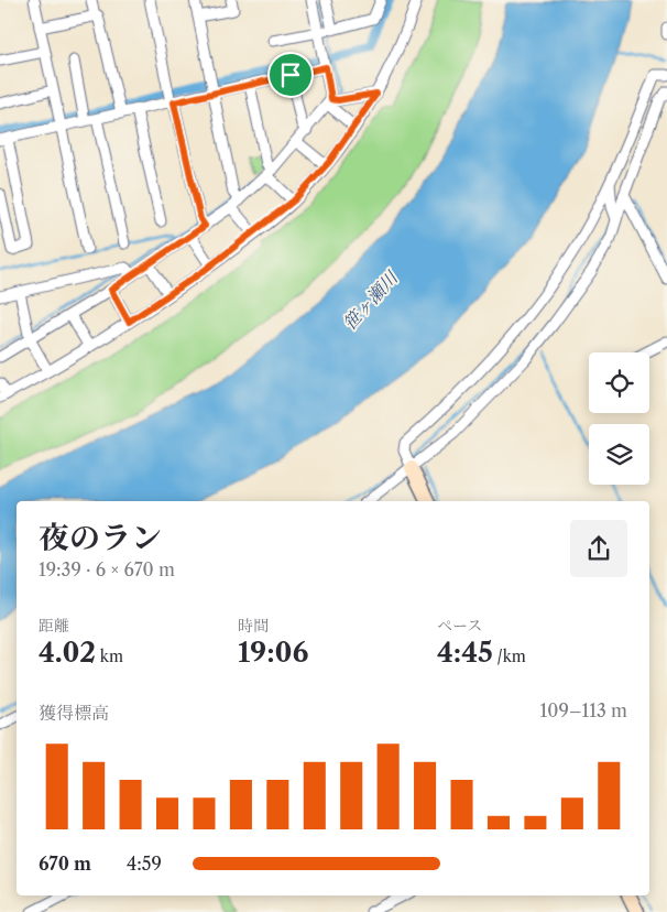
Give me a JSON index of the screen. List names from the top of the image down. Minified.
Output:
{"water":["笹ヶ瀬川"],"page":{"heading":["夜のラン","19:39 · 6 × 670 m"],"stats":[["距離","4.02 km"],["時間","19:06"],["ペース","4:45 /km"]],"chart":["獲得標高","109–113 m"],"list":[{"name":"670 m","note":"4:59"}]}}
